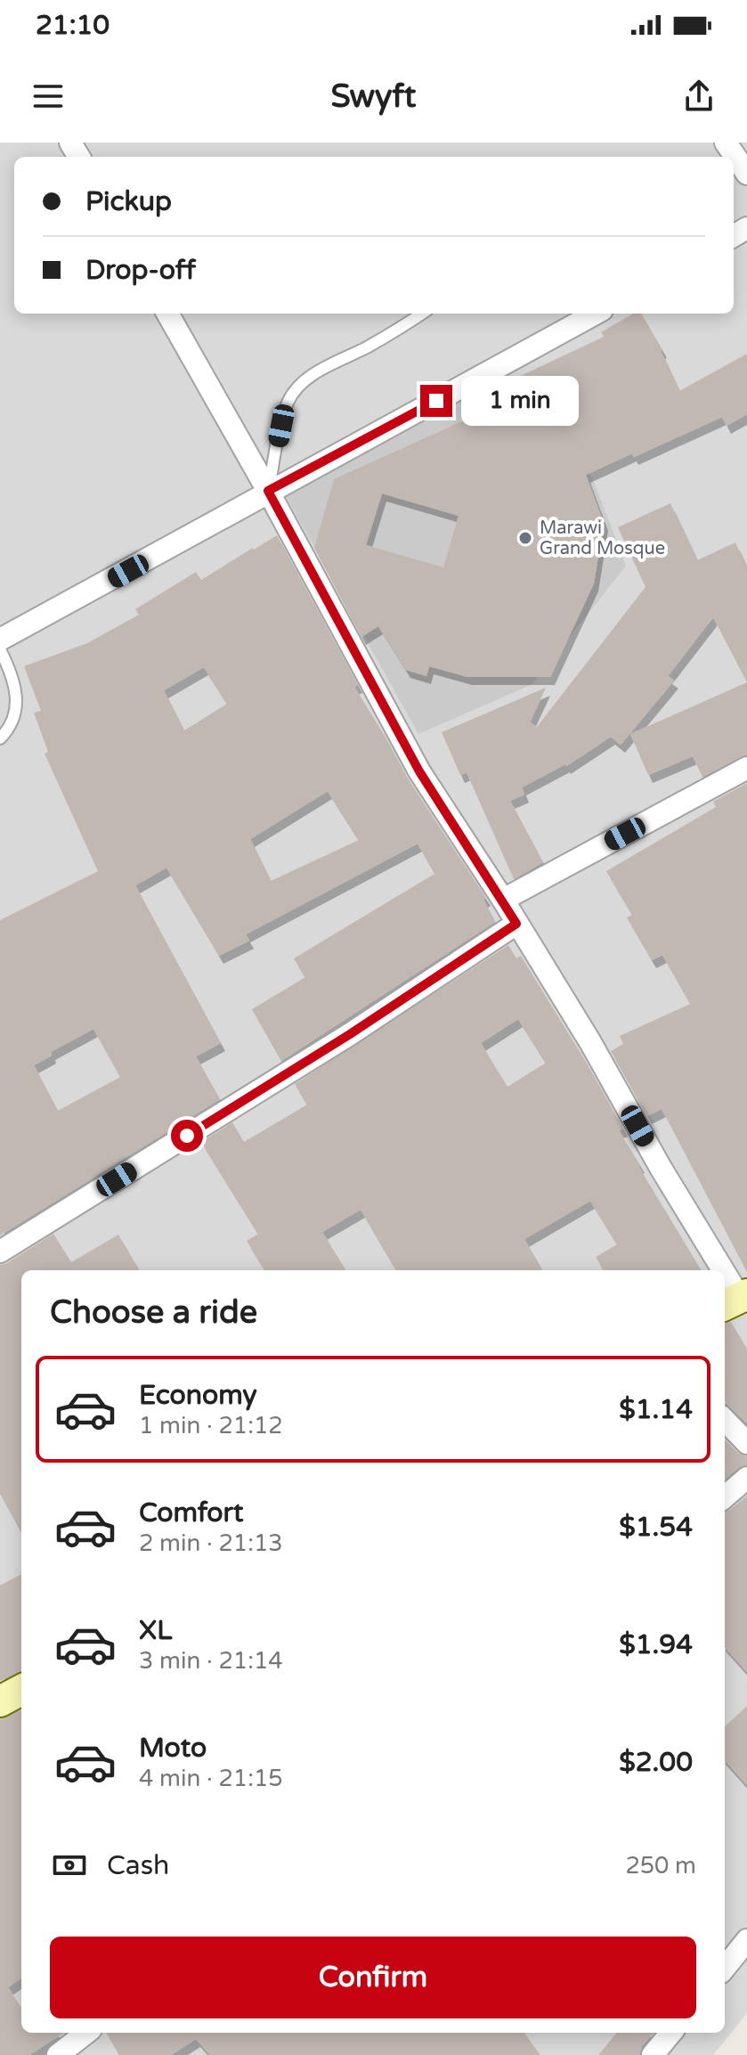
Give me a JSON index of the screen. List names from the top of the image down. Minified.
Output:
{"places":["Marawi Grand Mosque"],"page":{"status":"21:10","header":"Swyft","banner":["Pickup","Drop-off"],"bubble":"1 min","heading":"Choose a ride","list":[{"name":"Economy","note":"1 min · 21:12","value":"$1.14"},{"name":"Comfort","note":"2 min · 21:13","value":"$1.54"},{"name":"XL","note":"3 min · 21:14","value":"$1.94"},{"name":"Moto","note":"4 min · 21:15","value":"$2.00"}],"pay":["Cash","250 m"],"buttons":"Confirm"}}
